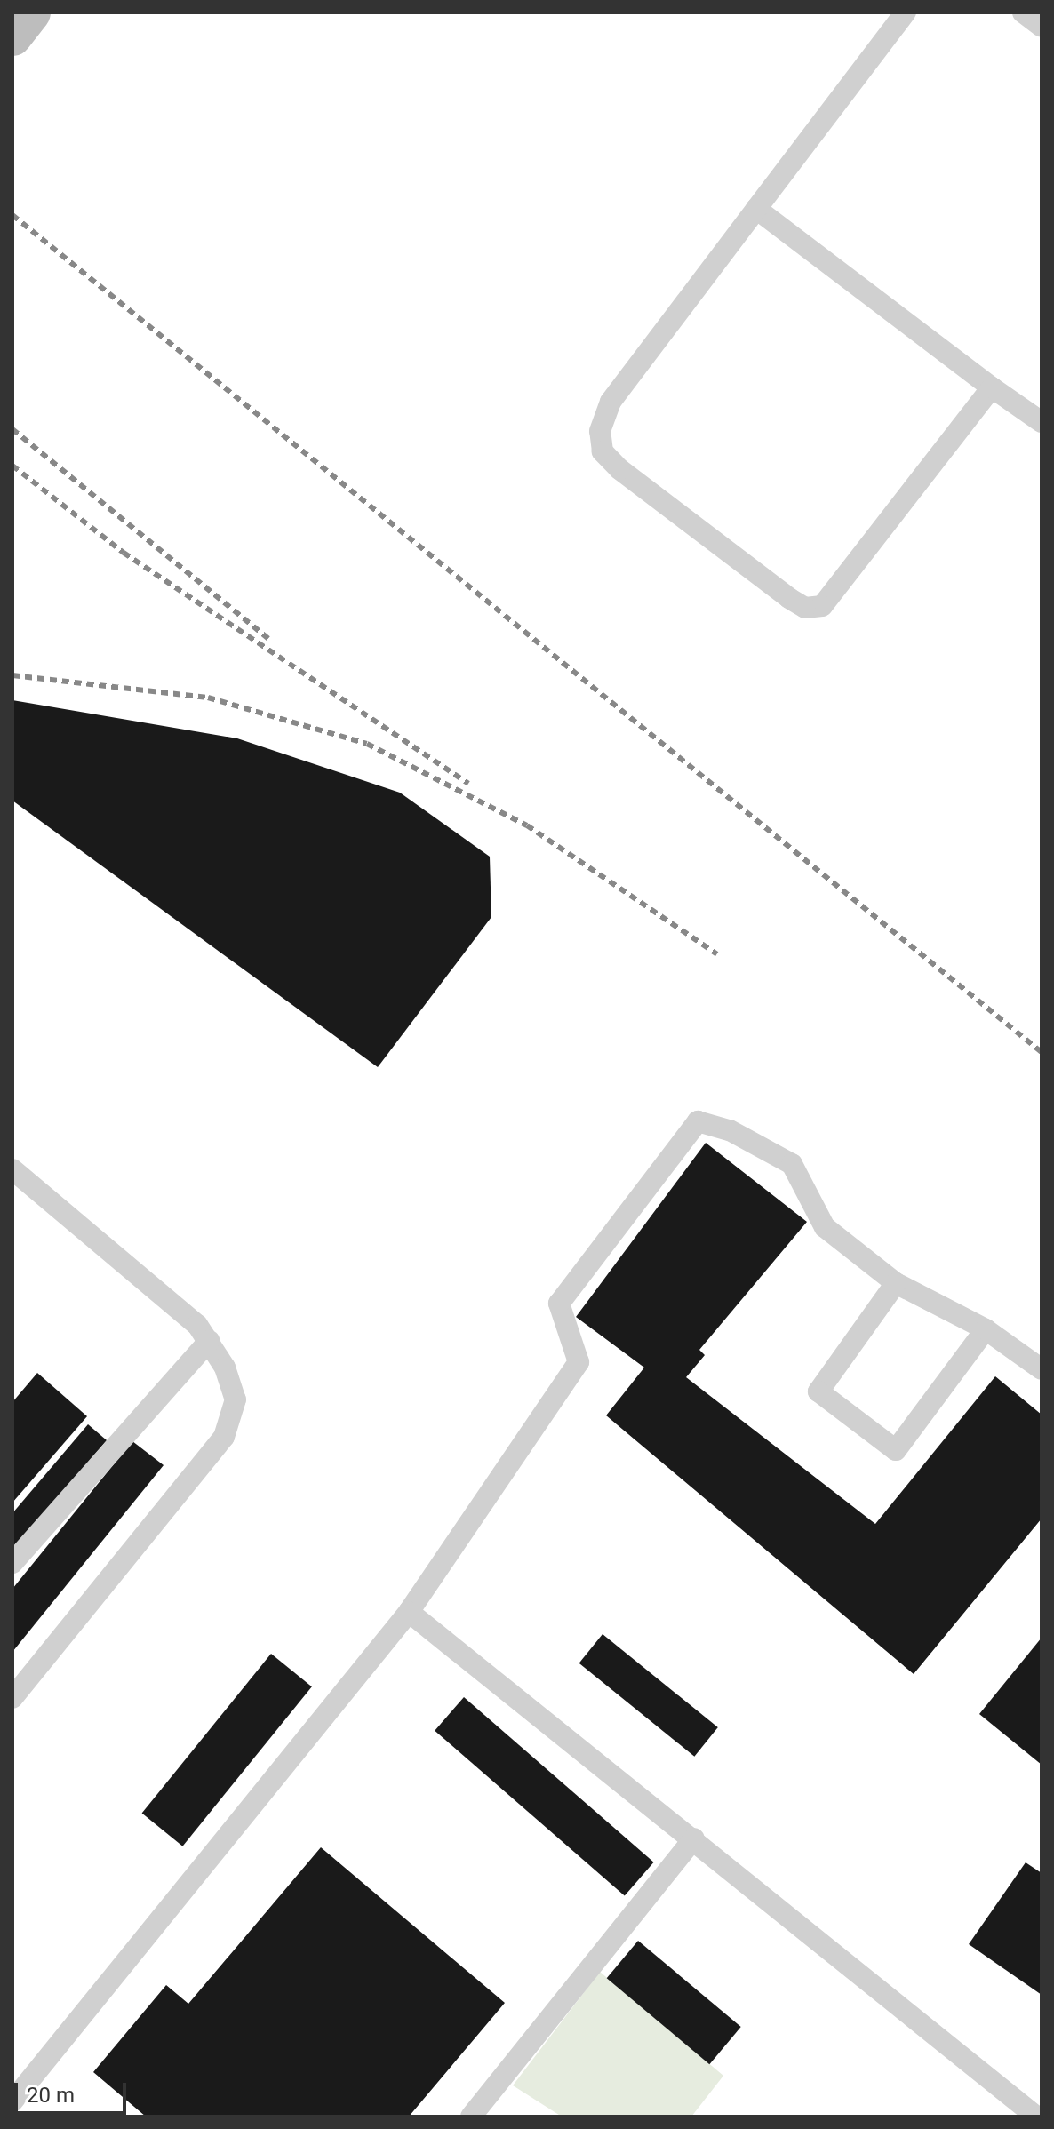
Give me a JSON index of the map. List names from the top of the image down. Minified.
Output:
{"scale_bar":"20 m"}
